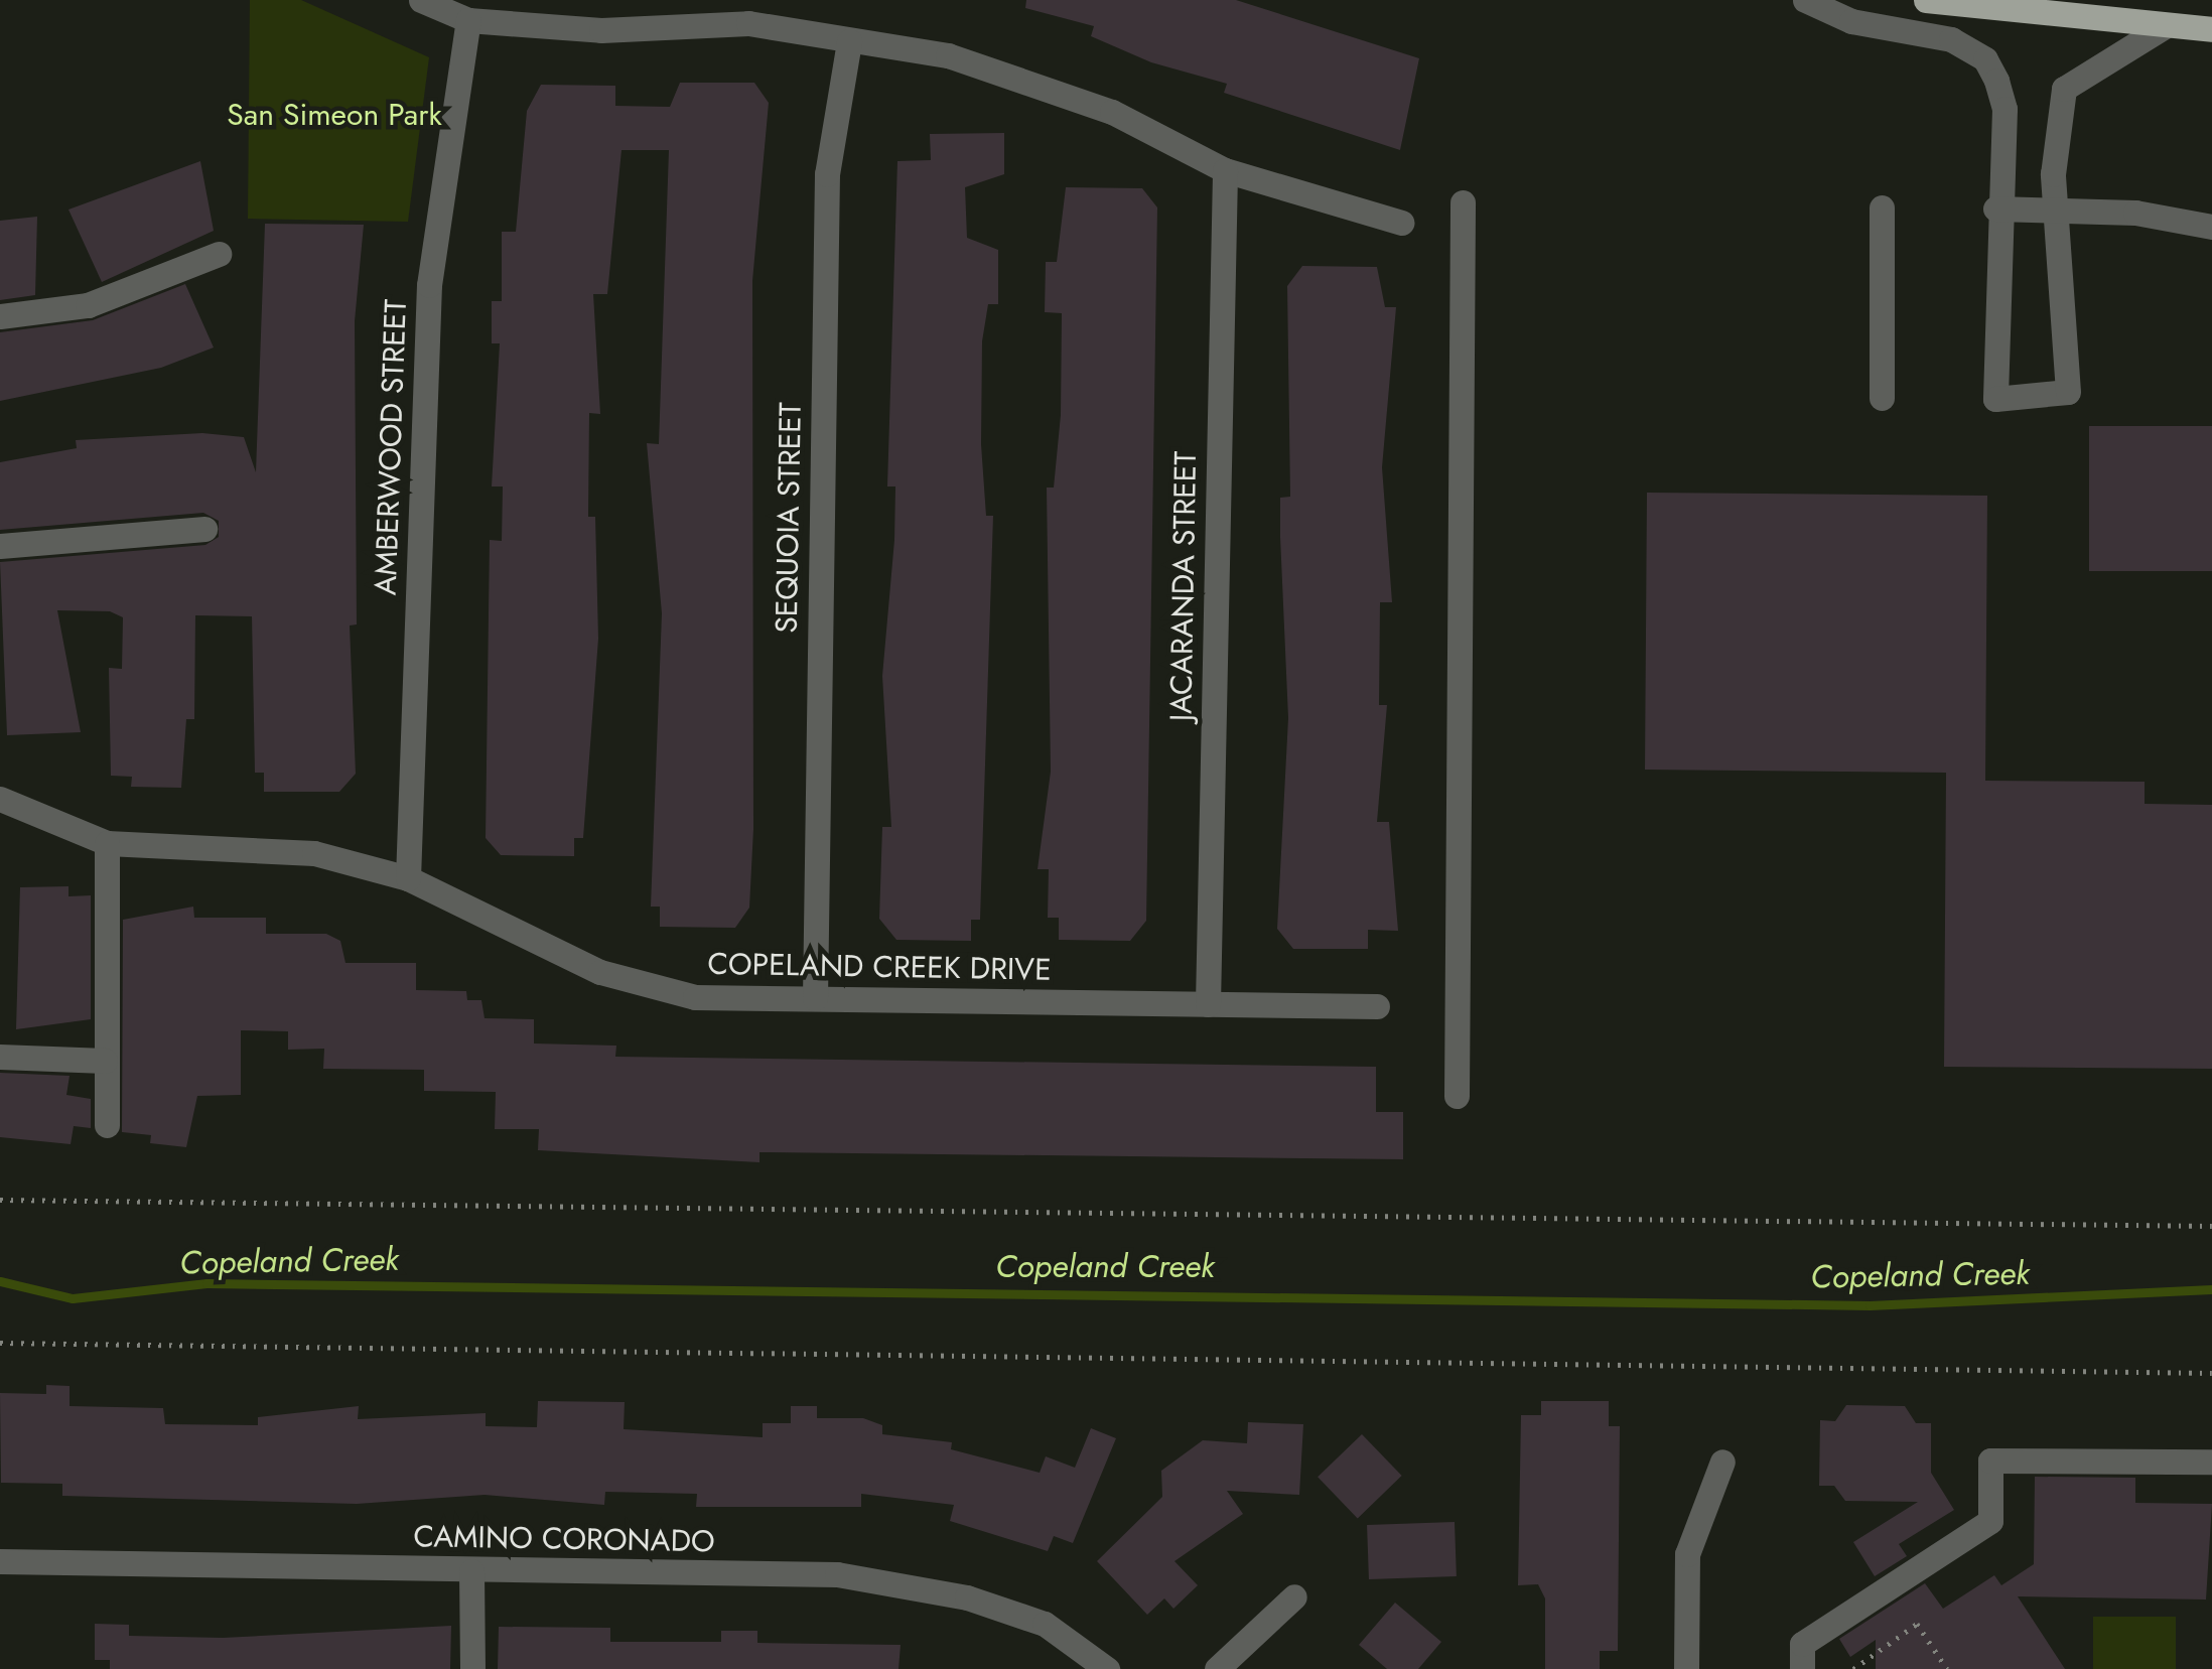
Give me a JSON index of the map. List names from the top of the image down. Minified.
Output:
{"streets":{"street":["AMBERWOOD STREET","SEQUOIA STREET","JACARANDA STREET","COPELAND CREEK DRIVE","CAMINO CORONADO"]},"crossings":[["AMBERWOOD STREET","COPELAND CREEK DRIVE"],["SEQUOIA STREET","COPELAND CREEK DRIVE"],["JACARANDA STREET","COPELAND CREEK DRIVE"]],"water":["Copeland Creek"],"parks":["San Simeon Park"]}
